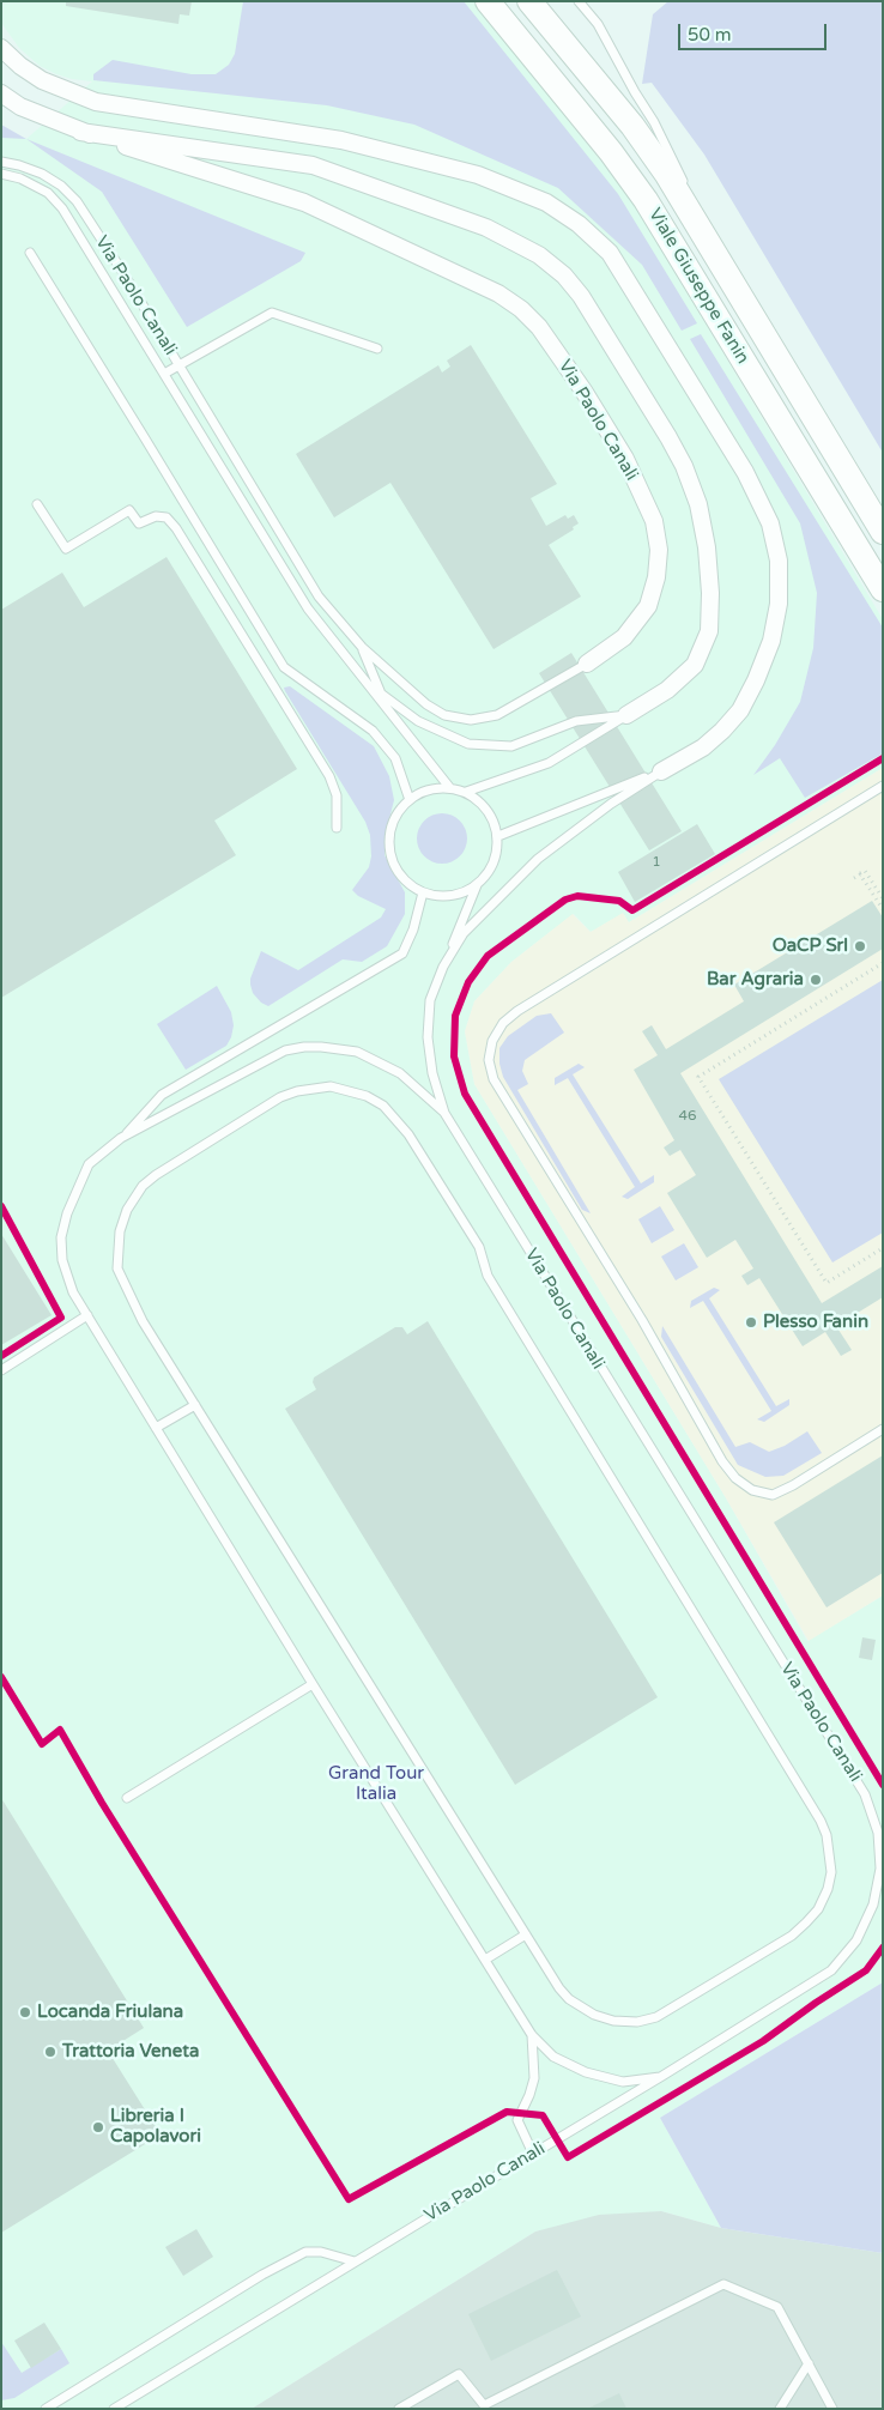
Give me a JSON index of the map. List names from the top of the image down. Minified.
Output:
{"streets":{"main road":["Viale Giuseppe Fanin"],"street":["Via Paolo Canali"]},"parks":["Grand Tour Italia"],"places":["OaCP Srl","Bar Agraria","Plesso Fanin","Locanda Friulana","Trattoria Veneta","Libreria I Capolavori"],"house_numbers":["1","46"],"scale_bar":"50 m"}
